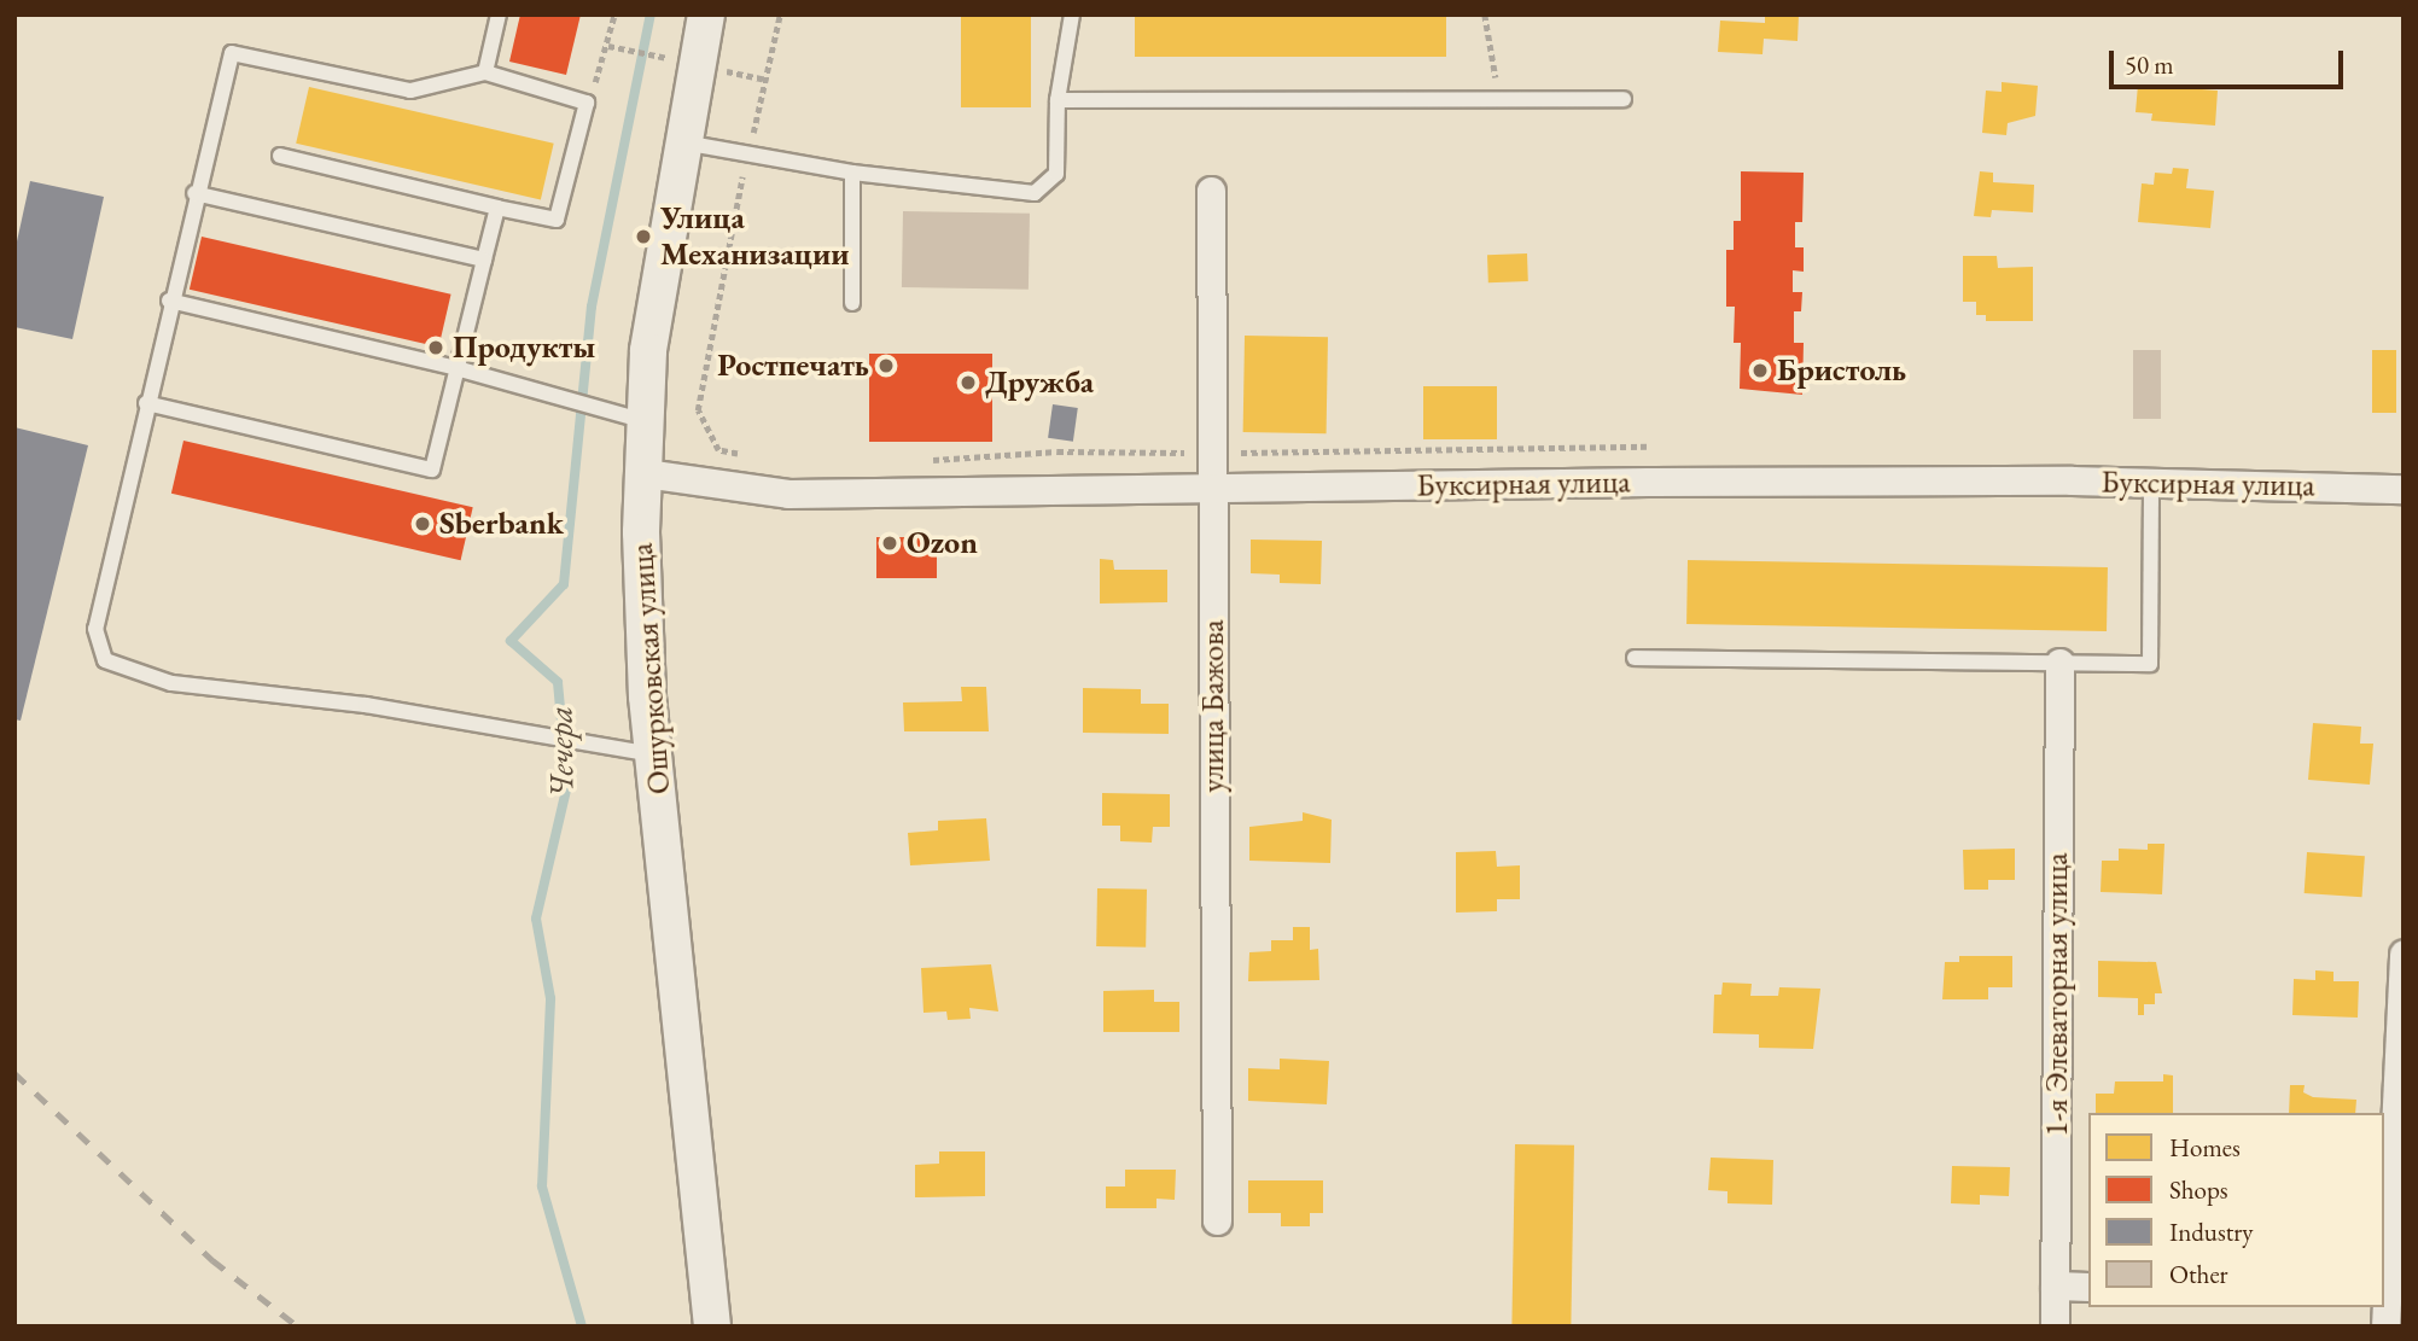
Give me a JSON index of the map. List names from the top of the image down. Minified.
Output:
{"streets":{"street":["Буксирная улица","Ошурковская улица","улица Бажова","1-я Элеваторная улица"]},"crossings":[["Буксирная улица","Ошурковская улица"],["Буксирная улица","улица Бажова"]],"water":["Чечера"],"places":["Улица Механизации","Продукты","Ростпечать","Бристоль","Дружба","Sberbank","Ozon"],"legend":["Homes","Shops","Industry","Other"],"scale_bar":"50 m"}
